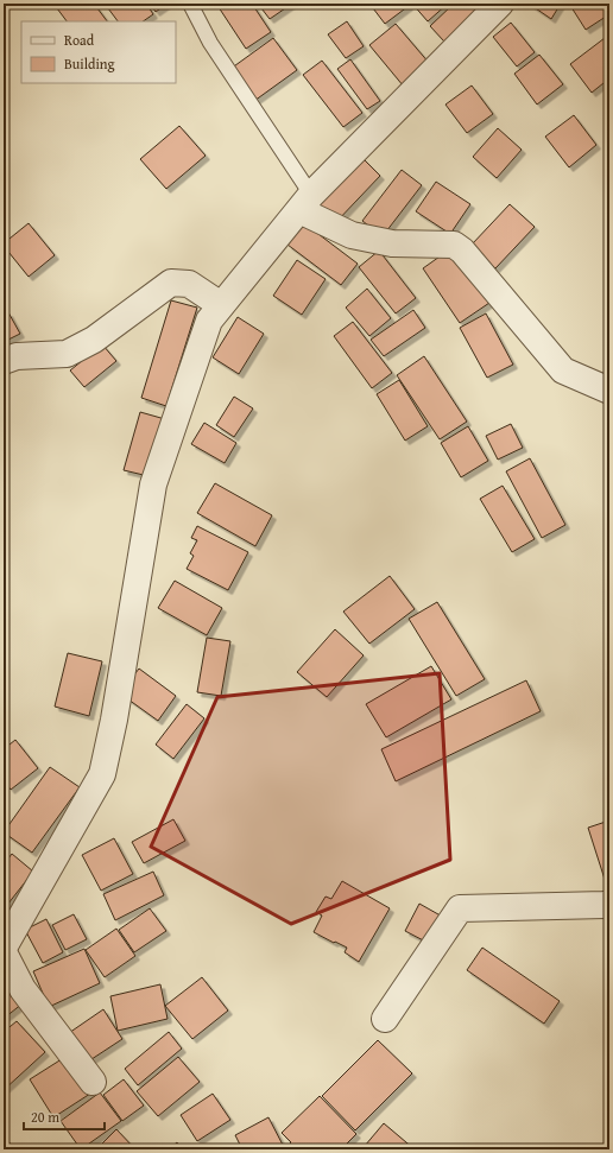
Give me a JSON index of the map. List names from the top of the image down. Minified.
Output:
{"legend":["Road","Building"],"scale_bar":"20 m"}
